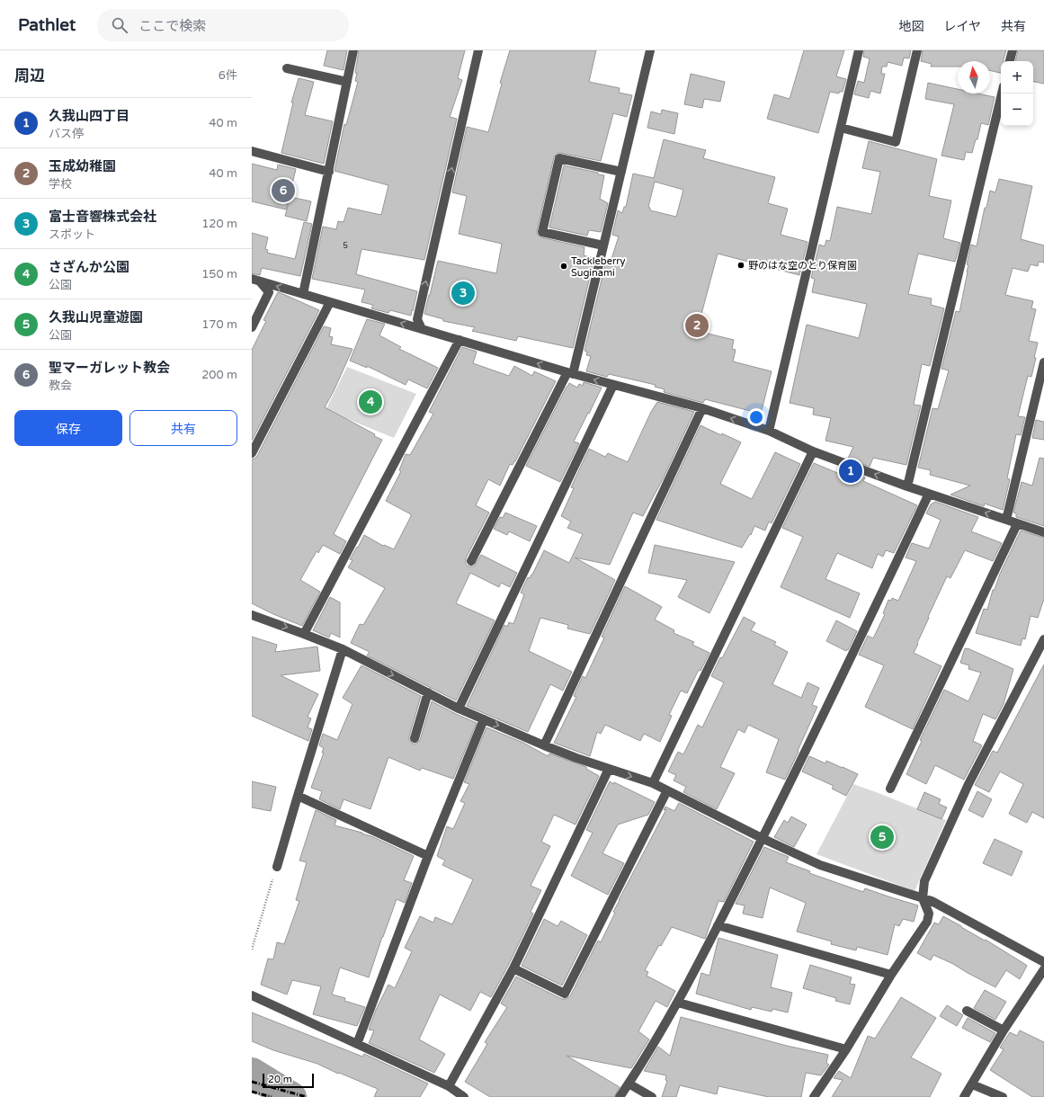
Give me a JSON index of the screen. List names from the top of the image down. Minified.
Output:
{"places":["野のはな空のとり保育園","Tackleberry Suginami"],"house_numbers":["5"],"scale_bar":"20 m","north":"top","page":{"header":"Pathlet","search":"ここで検索","nav":["地図","レイヤ","共有"],"heading":["周辺","6件"],"map_buttons":["+","−"],"list":[{"mark":"1","name":"久我山四丁目","note":"バス停","value":"40 m"},{"mark":"2","name":"玉成幼稚園","note":"学校","value":"40 m"},{"mark":"3","name":"富士音響株式会社","note":"スポット","value":"120 m"},{"mark":"4","name":"さざんか公園","note":"公園","value":"150 m"},{"mark":"5","name":"久我山児童遊園","note":"公園","value":"170 m"},{"mark":"6","name":"聖マーガレット教会","note":"教会","value":"200 m"}],"pins":["6","3","2","4","1","5"],"buttons":["保存","共有"],"scale":"20 m"}}
